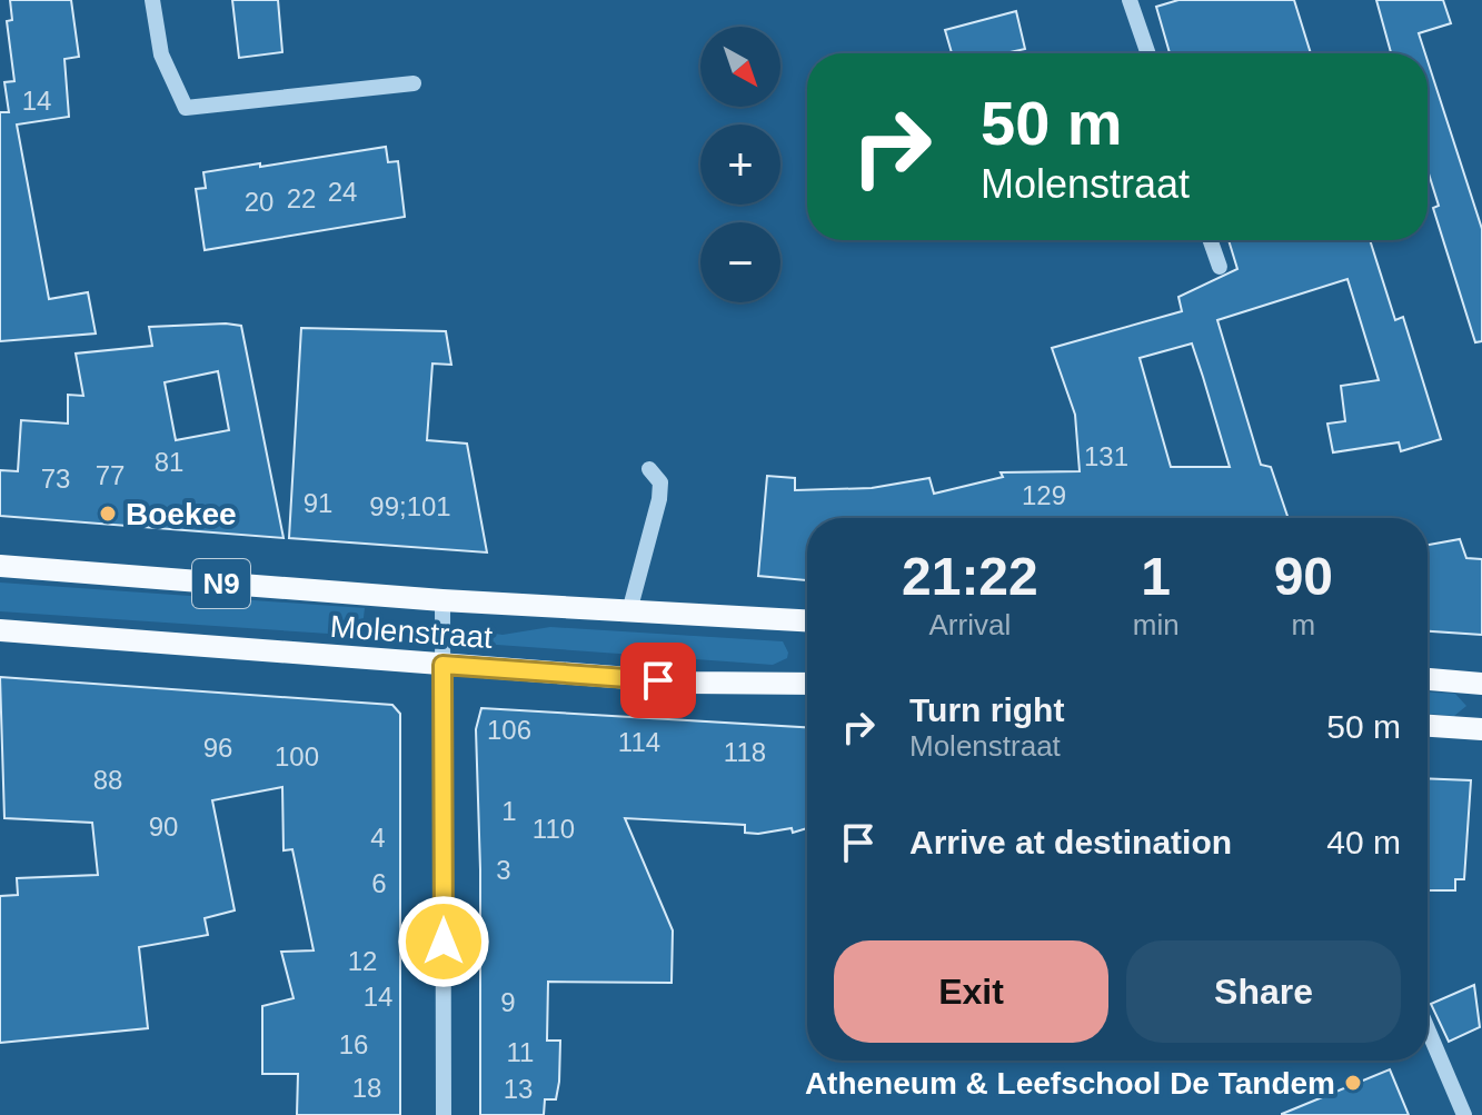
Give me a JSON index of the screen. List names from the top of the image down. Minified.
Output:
{"streets":{"main road":["N9","Molenstraat"]},"places":["Boekee","Atheneum & Leefschool De Tandem"],"house_numbers":["14","24","22","20","131","81","77","73","129","91","99;101","106","114","96","118","100","88","1","90","110","4","3","6","12","14","9","16","11","18","13"],"north":"bottom right","page":{"map_buttons":["+","−"],"turn":["50 m","Molenstraat"],"eta":["21:22","Arrival","1","min","90","m"],"list":[{"name":"Turn right","note":"Molenstraat","value":"50 m"},{"name":"Arrive at destination","value":"40 m"}],"buttons":["Exit","Share"]}}
